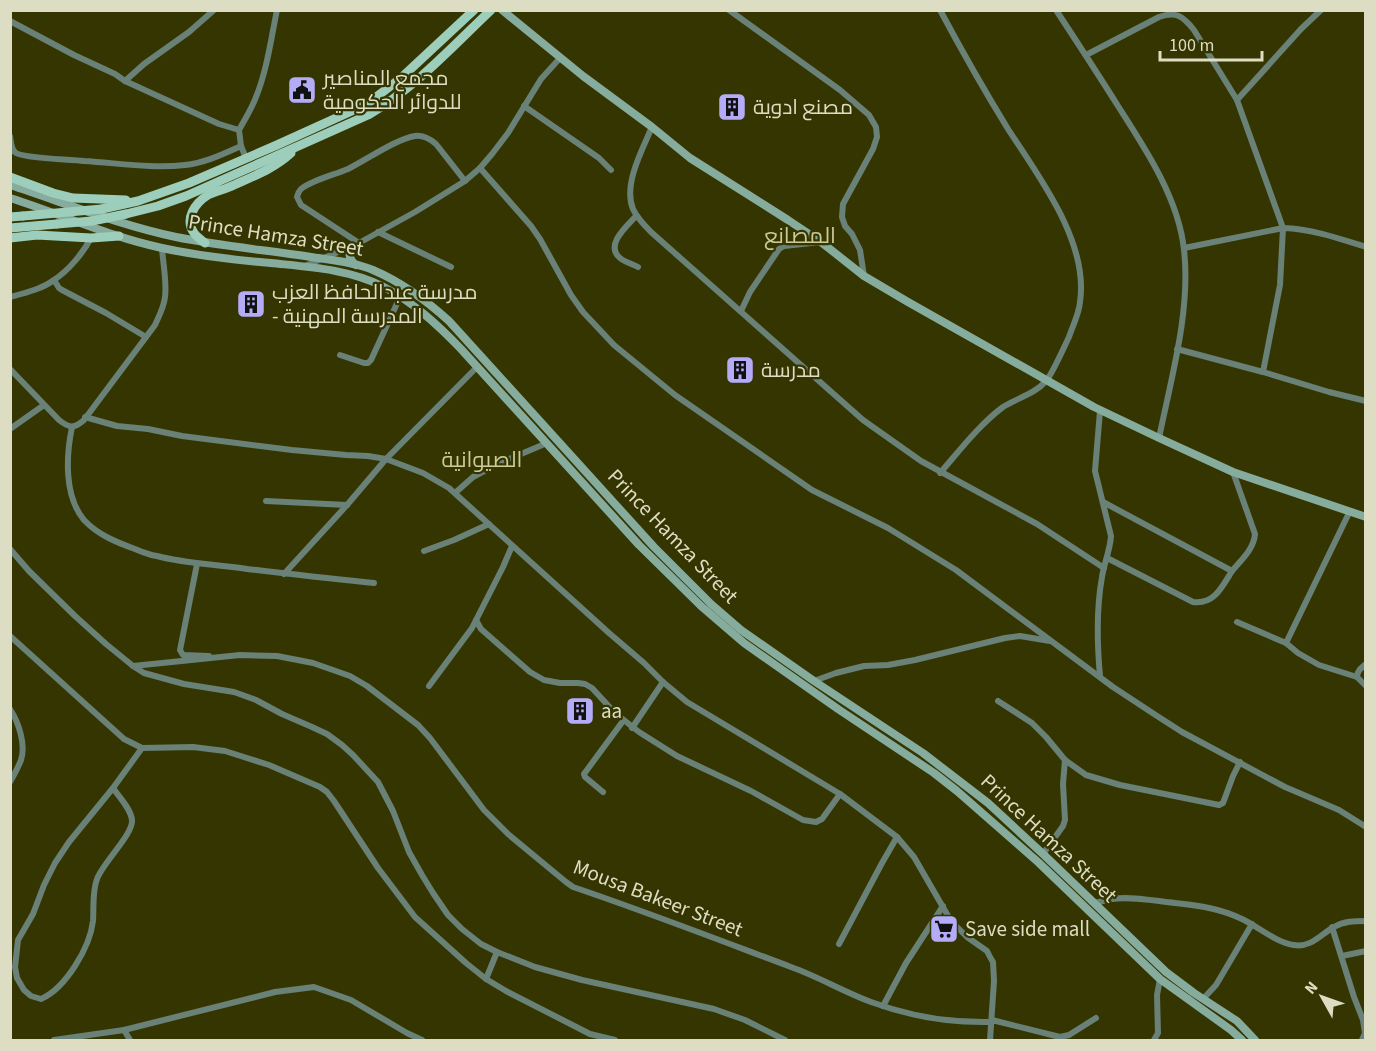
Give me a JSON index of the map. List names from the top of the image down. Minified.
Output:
{"streets":{"main road":["Prince Hamza Street"],"street":["Mousa Bakeer Street"]},"districts":["المصانع","الصيوانية"],"places":{"public building":["مجمع المناصير للدوائر الحكومية"],"building":["مصنع ادوية","مدرسة عبدالحافظ العزب - المدرسة المهنية","مدرسة","aa"],"supermarket":["Save side mall"]},"scale_bar":"100 m","north":"top left"}
